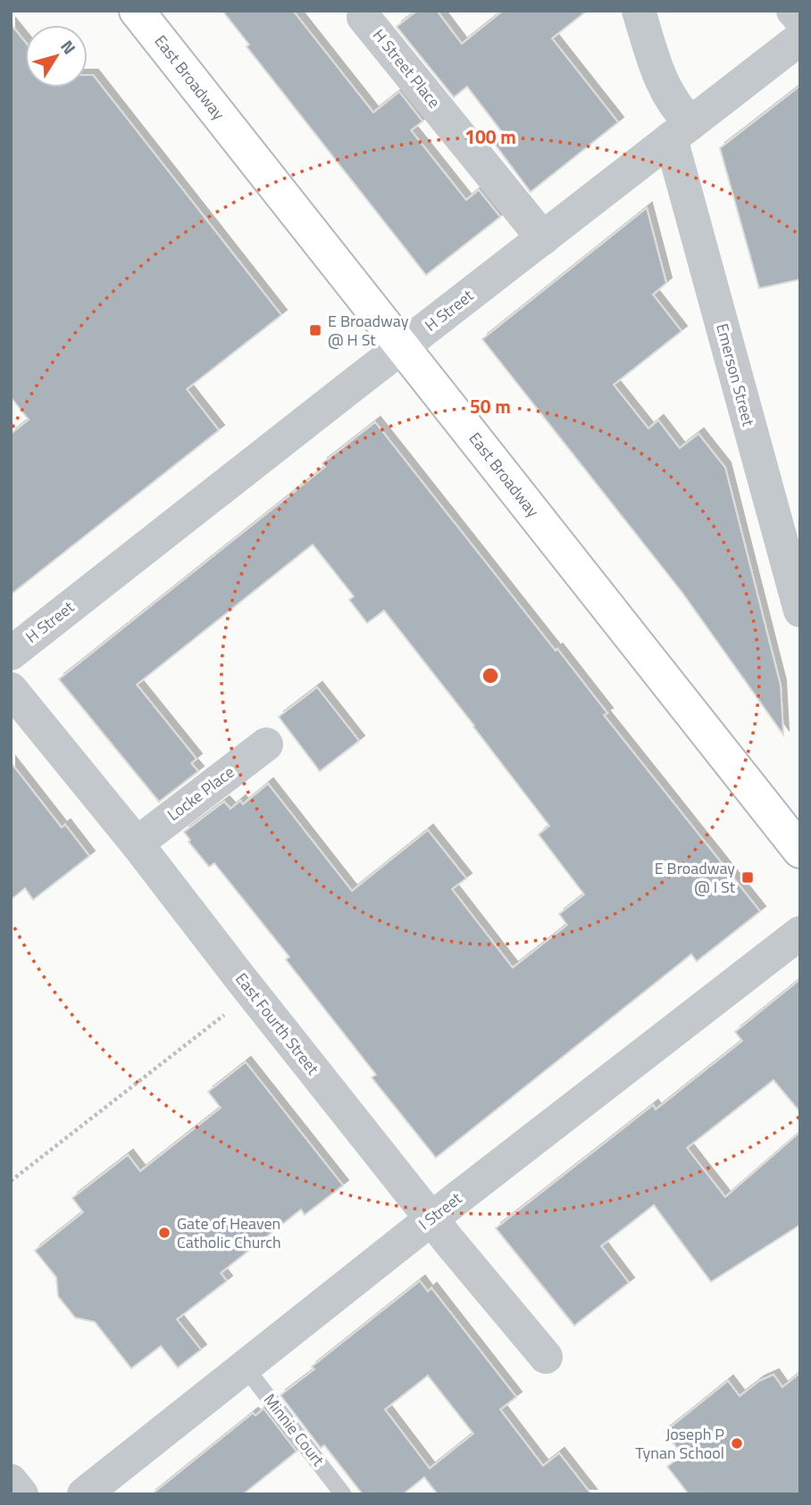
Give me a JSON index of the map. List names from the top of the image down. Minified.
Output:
{"streets":{"main road":["East Broadway"],"street":["H Street Place","H Street","Emerson Street","Locke Place","East Fourth Street","I Street"],"lane":["Minnie Court"]},"crossings":[["H Street Place","H Street"],["East Broadway","H Street"],["H Street","Emerson Street"],["Locke Place","East Fourth Street"],["East Fourth Street","I Street"],["I Street","Minnie Court"]],"places":{"transit":["E Broadway @ H St","E Broadway @ I St"],"other":["Gate of Heaven Catholic Church","Joseph P Tynan School"]},"north":"top right","rings":["100 m","50 m"]}
